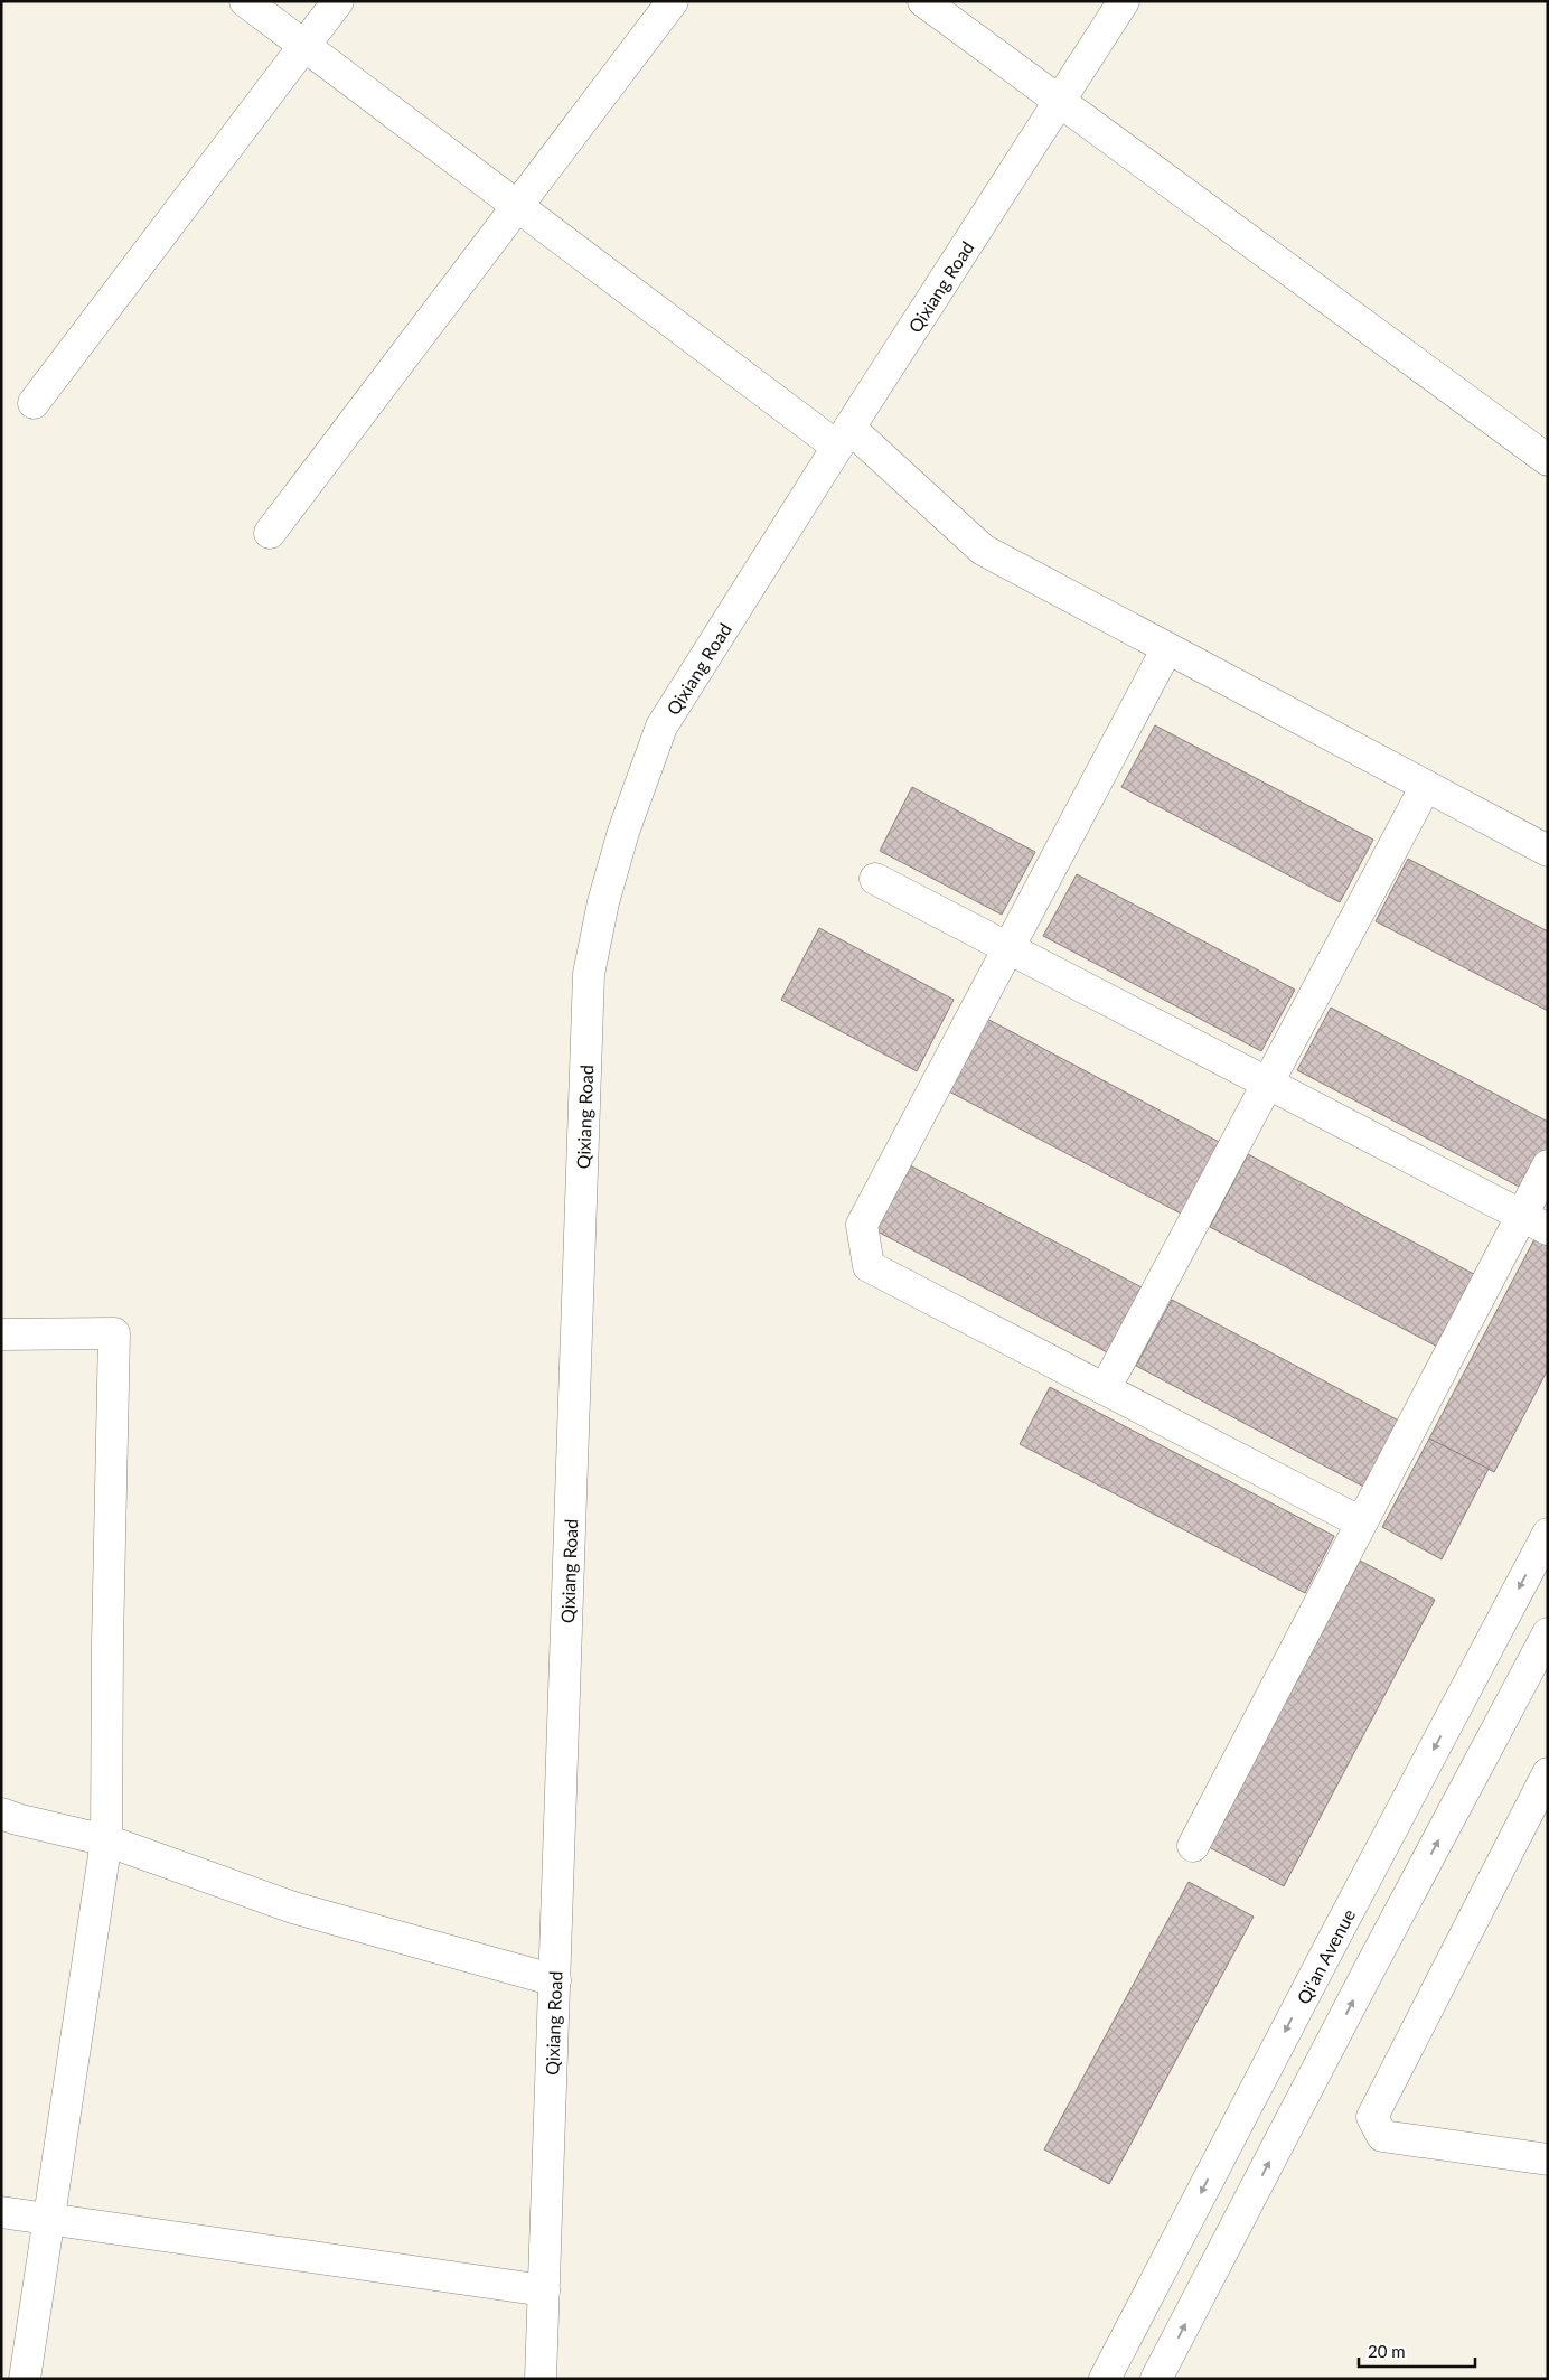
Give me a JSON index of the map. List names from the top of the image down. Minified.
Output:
{"streets":{"street":["Qixiang Road","Qi'an Avenue"]},"scale_bar":"20 m"}
